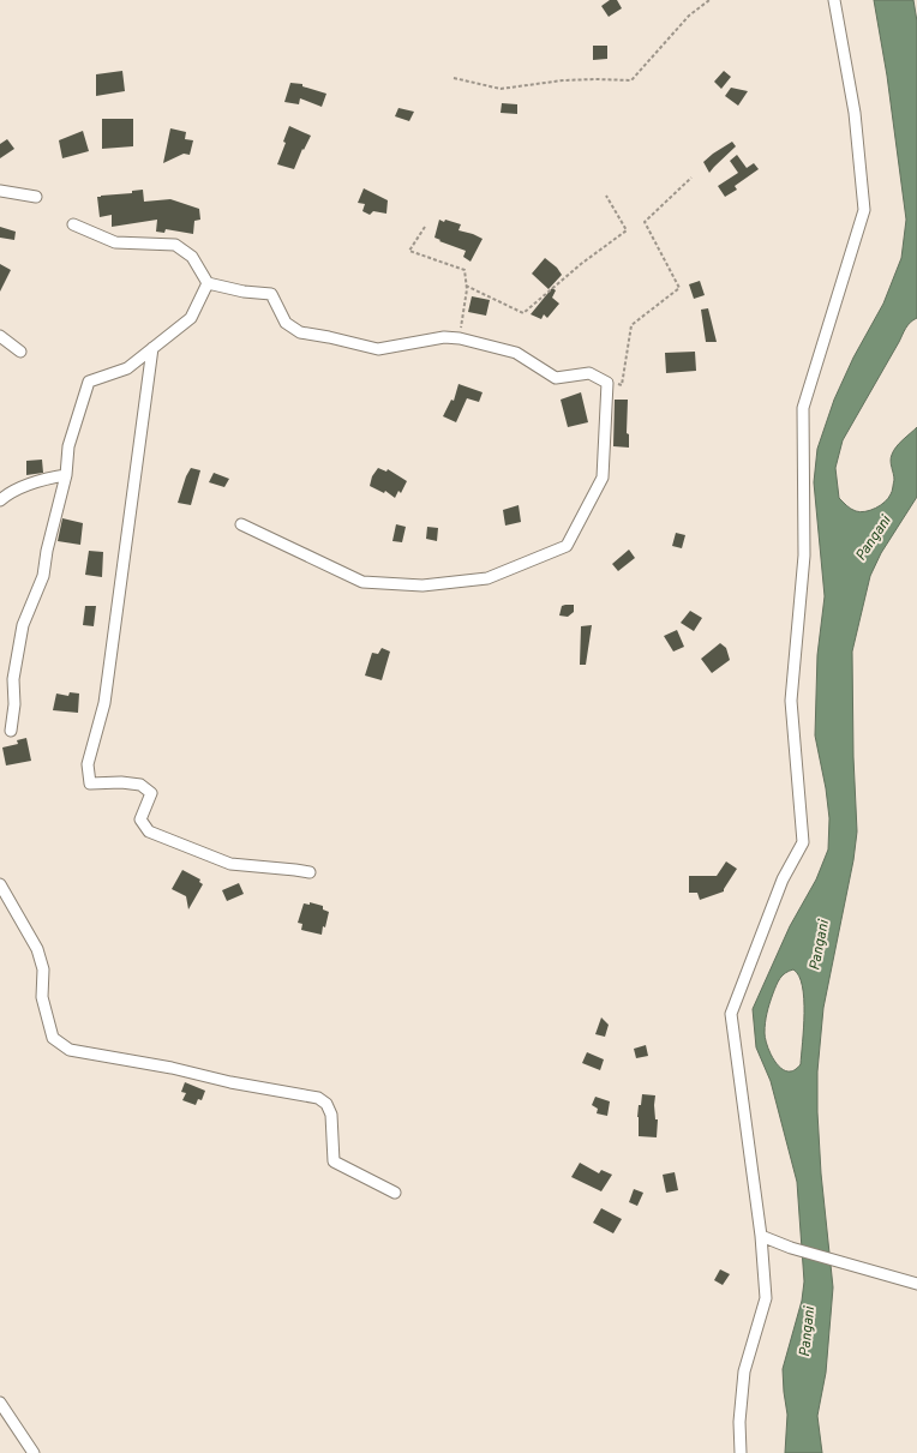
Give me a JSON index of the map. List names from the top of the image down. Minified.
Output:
{"water":["Pangani"]}
